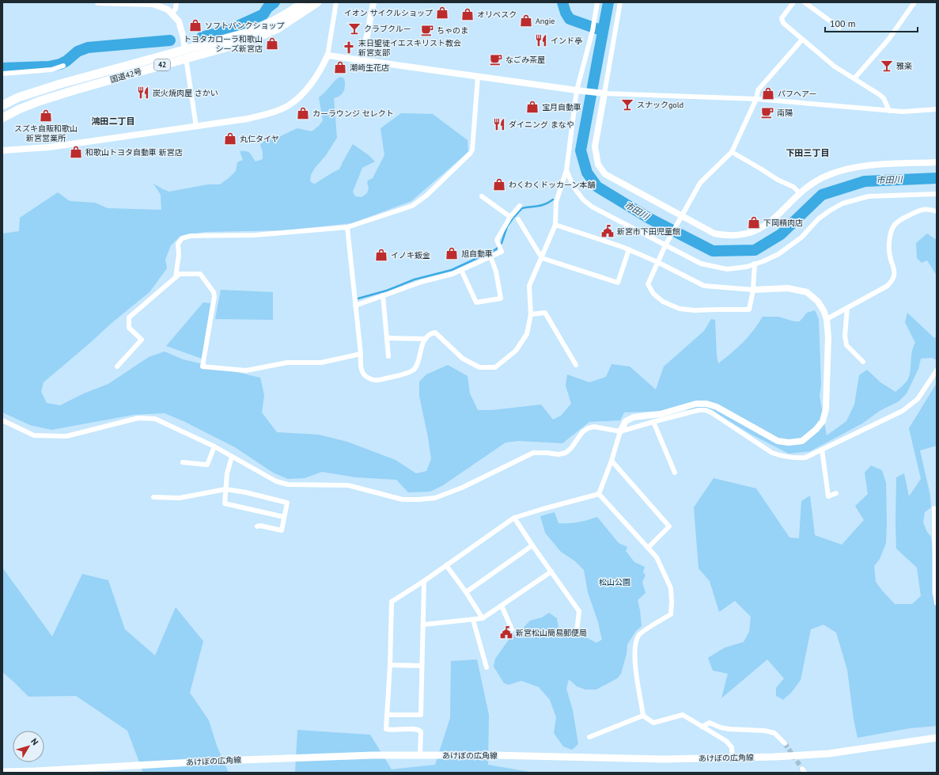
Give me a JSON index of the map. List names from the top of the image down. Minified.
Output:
{"streets":{"highway":["42","国道42号"],"main road":["あけぼの広角線"]},"districts":["鴻田二丁目","下田三丁目"],"water":["市田川"],"parks":["松山公園"],"places":{"shop":["イオン サイクルショップ","オリベスク","Angie","ソフトバンクショップ","トヨタカローラ和歌山 シーズ新宮店","潮崎生花店","パフヘアー","宝月自動車","カーラウンジ セレクト","スズキ自販和歌山 新宮営業所","丸仁タイヤ","和歌山トヨタ自動車 新宮店","わくわくドッカーン本舗","下岡精肉店","旭自動車","イノキ鈑金"],"bar":["クラブクルー","雅楽","スナックgold"],"cafe":["ちゃのま","なごみ茶屋","南陽"],"restaurant":["インド亭","炭火焼肉屋 さかい","ダイニング まなや"],"church":["末日聖徒イエスキリスト教会 新宮支部"],"public building":["新宮市下田児童館","新宮松山簡易郵便局"]},"scale_bar":"100 m","north":"top right"}
